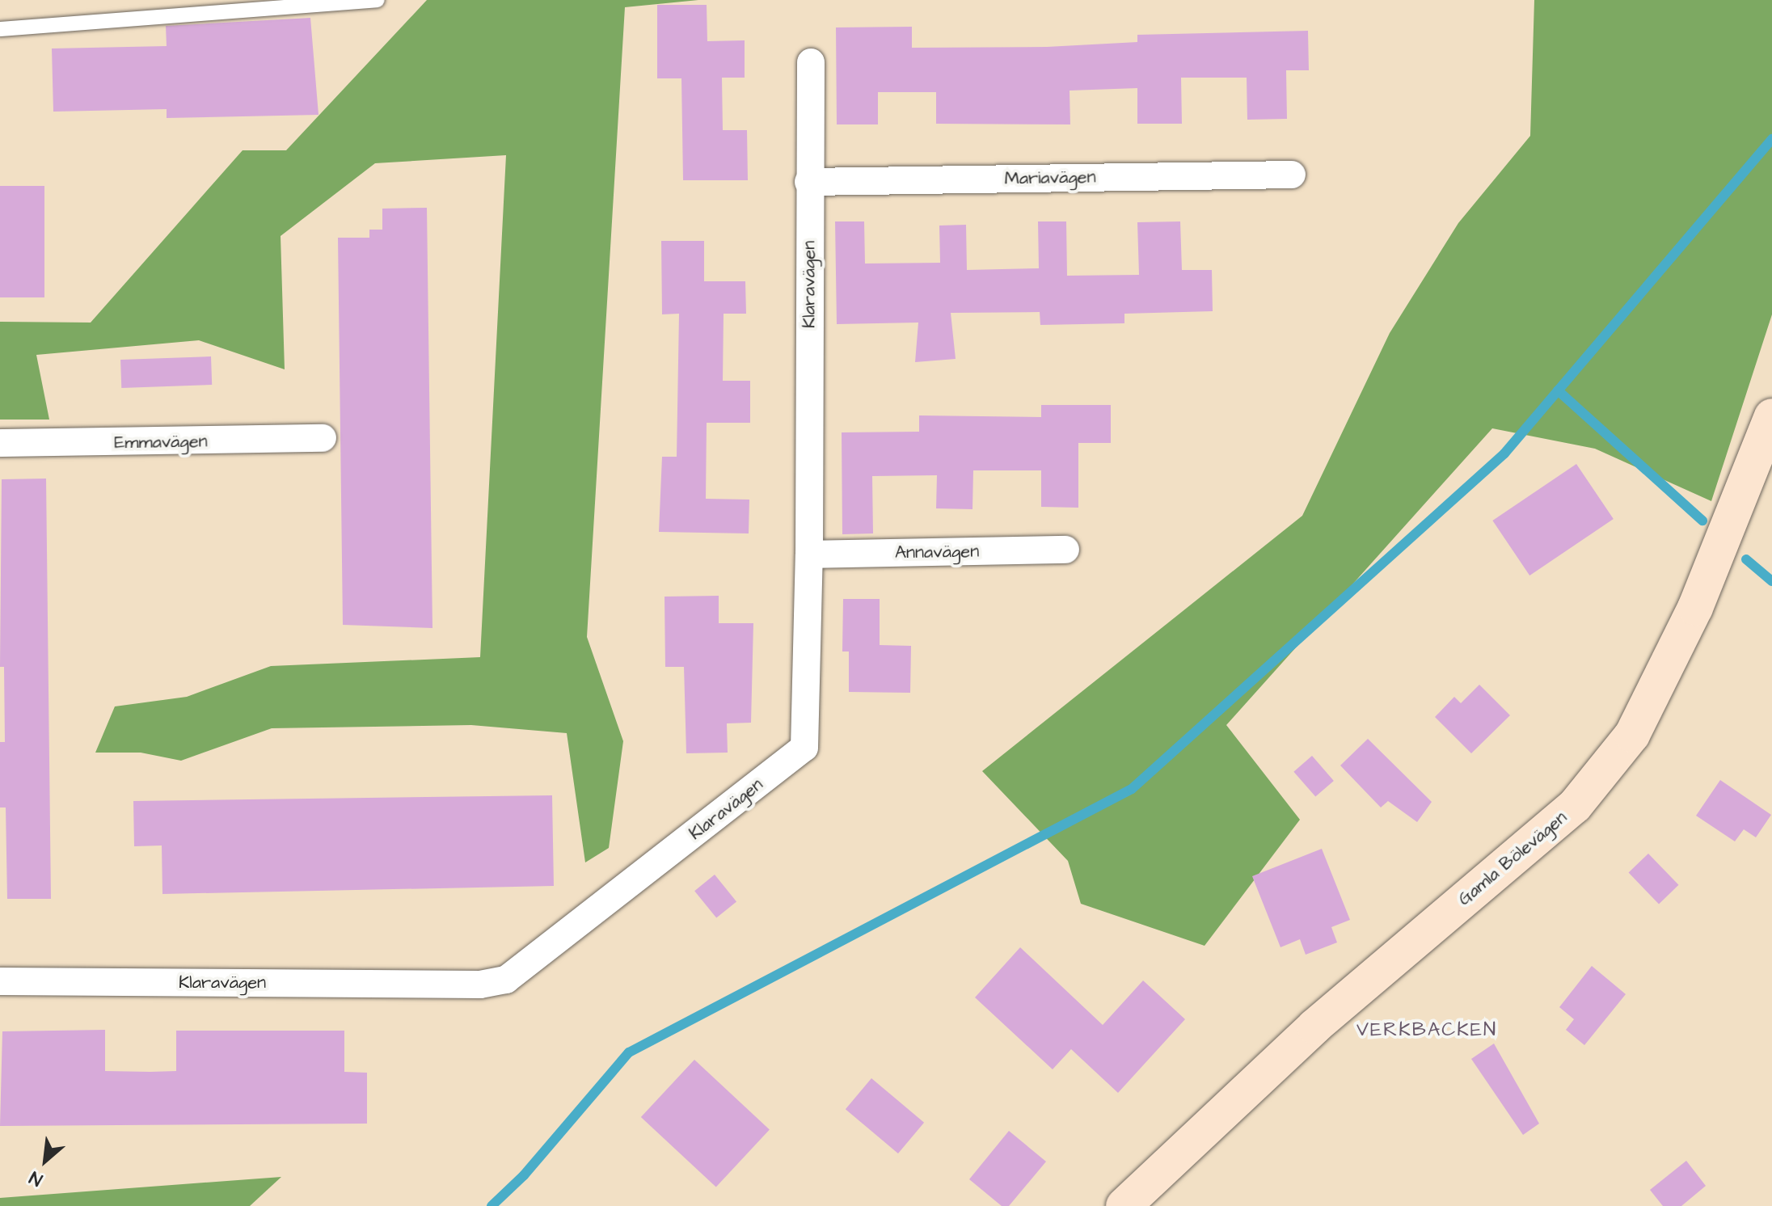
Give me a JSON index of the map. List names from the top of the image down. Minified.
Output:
{"streets":{"street":["Mariavägen","Klaravägen","Emmavägen","Annavägen","Gamla Bölevägen"]},"crossings":[["Mariavägen","Klaravägen"],["Klaravägen","Annavägen"]],"districts":["VERKBACKEN"],"north":"bottom left"}
